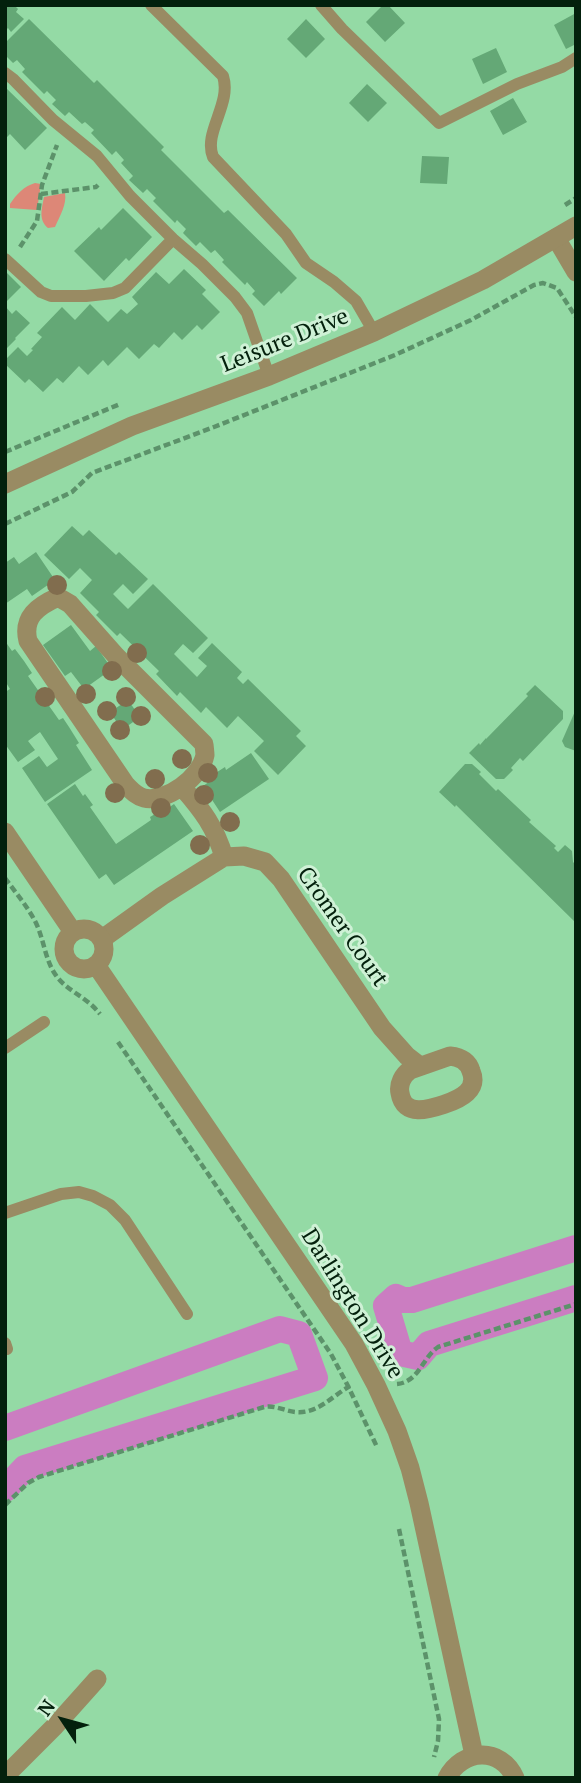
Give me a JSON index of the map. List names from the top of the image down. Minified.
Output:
{"streets":{"street":["Leisure Drive","Cromer Court","Darlington Drive"]},"north":"top left"}
